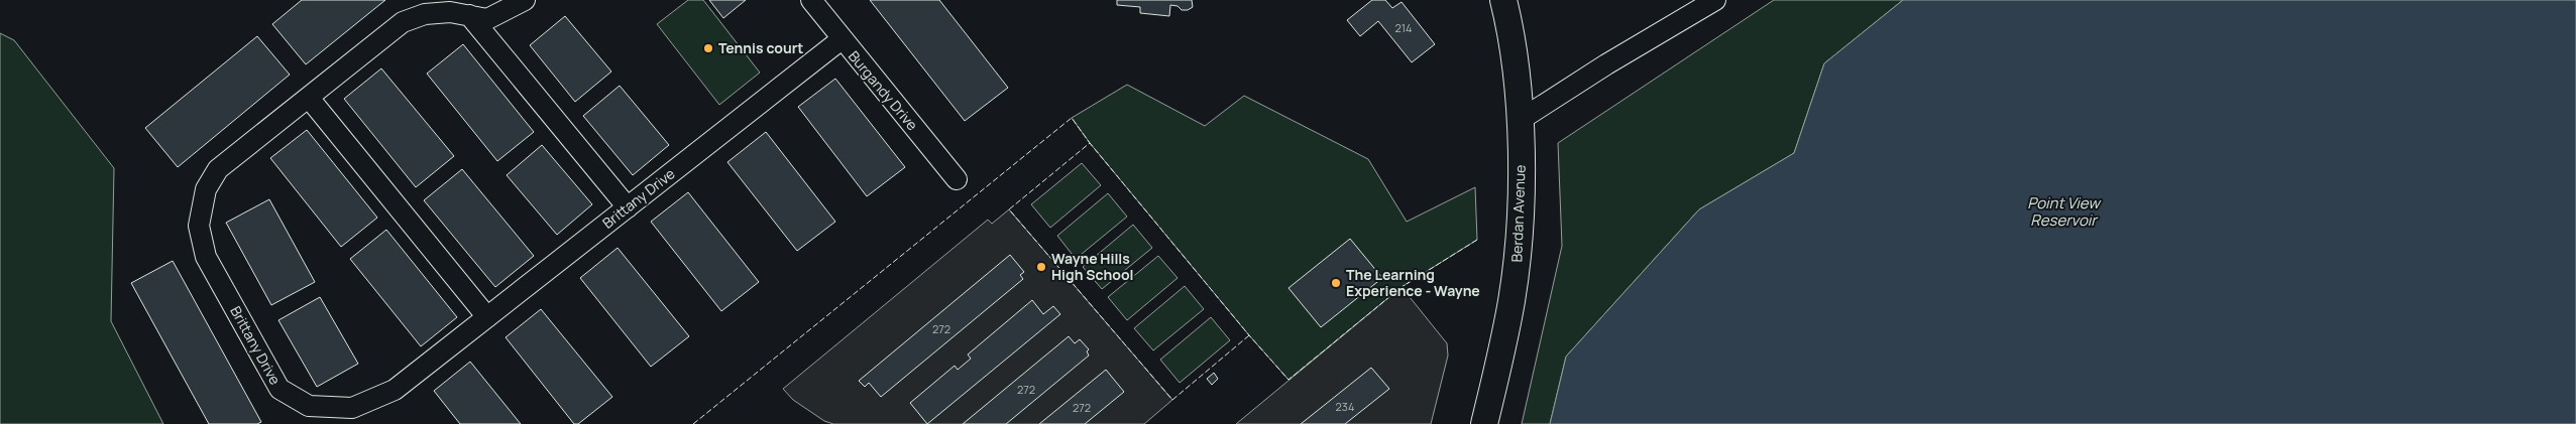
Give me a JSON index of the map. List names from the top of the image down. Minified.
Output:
{"streets":{"main road":["Berdan Avenue"],"street":["Burgandy Drive","Brittany Drive"]},"crossings":[["Burgandy Drive","Brittany Drive"]],"water":["Point View Reservoir"],"places":["Tennis court","Wayne Hills High School","The Learning Experience - Wayne"],"house_numbers":["214","272","272","234","272"]}
